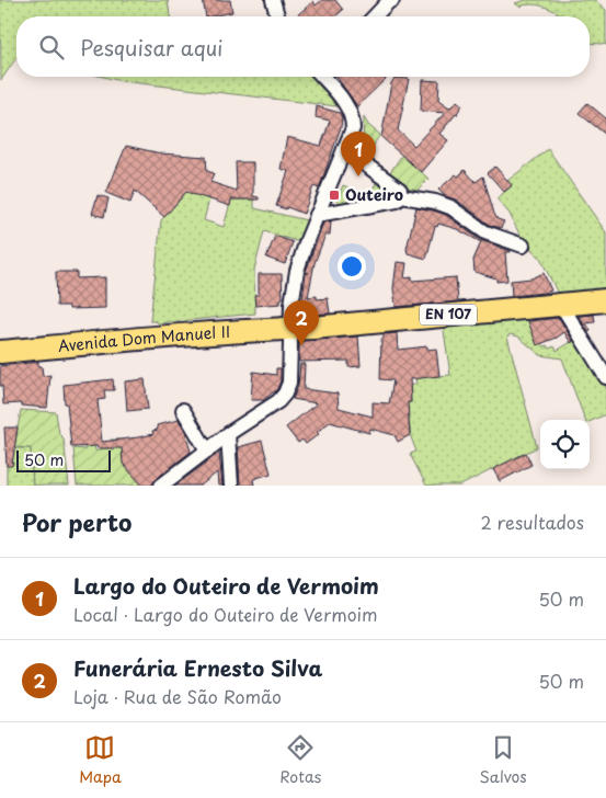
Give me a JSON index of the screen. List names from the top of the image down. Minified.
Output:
{"streets":{"main road":["EN 107","Avenida Dom Manuel II"]},"crossings":[["EN 107","Avenida Dom Manuel II"]],"places":{"transit":["Outeiro"]},"scale_bar":"50 m","page":{"search":"Pesquisar aqui","pins":["1","2"],"scale":"50 m","heading":["Por perto","2 resultados"],"list":[{"mark":"1","name":"Largo do Outeiro de Vermoim","note":"Local · Largo do Outeiro de Vermoim","value":"50 m"},{"mark":"2","name":"Funerária Ernesto Silva","note":"Loja · Rua de São Romão","value":"50 m"}],"nav":["Mapa","Rotas","Salvos"]}}
